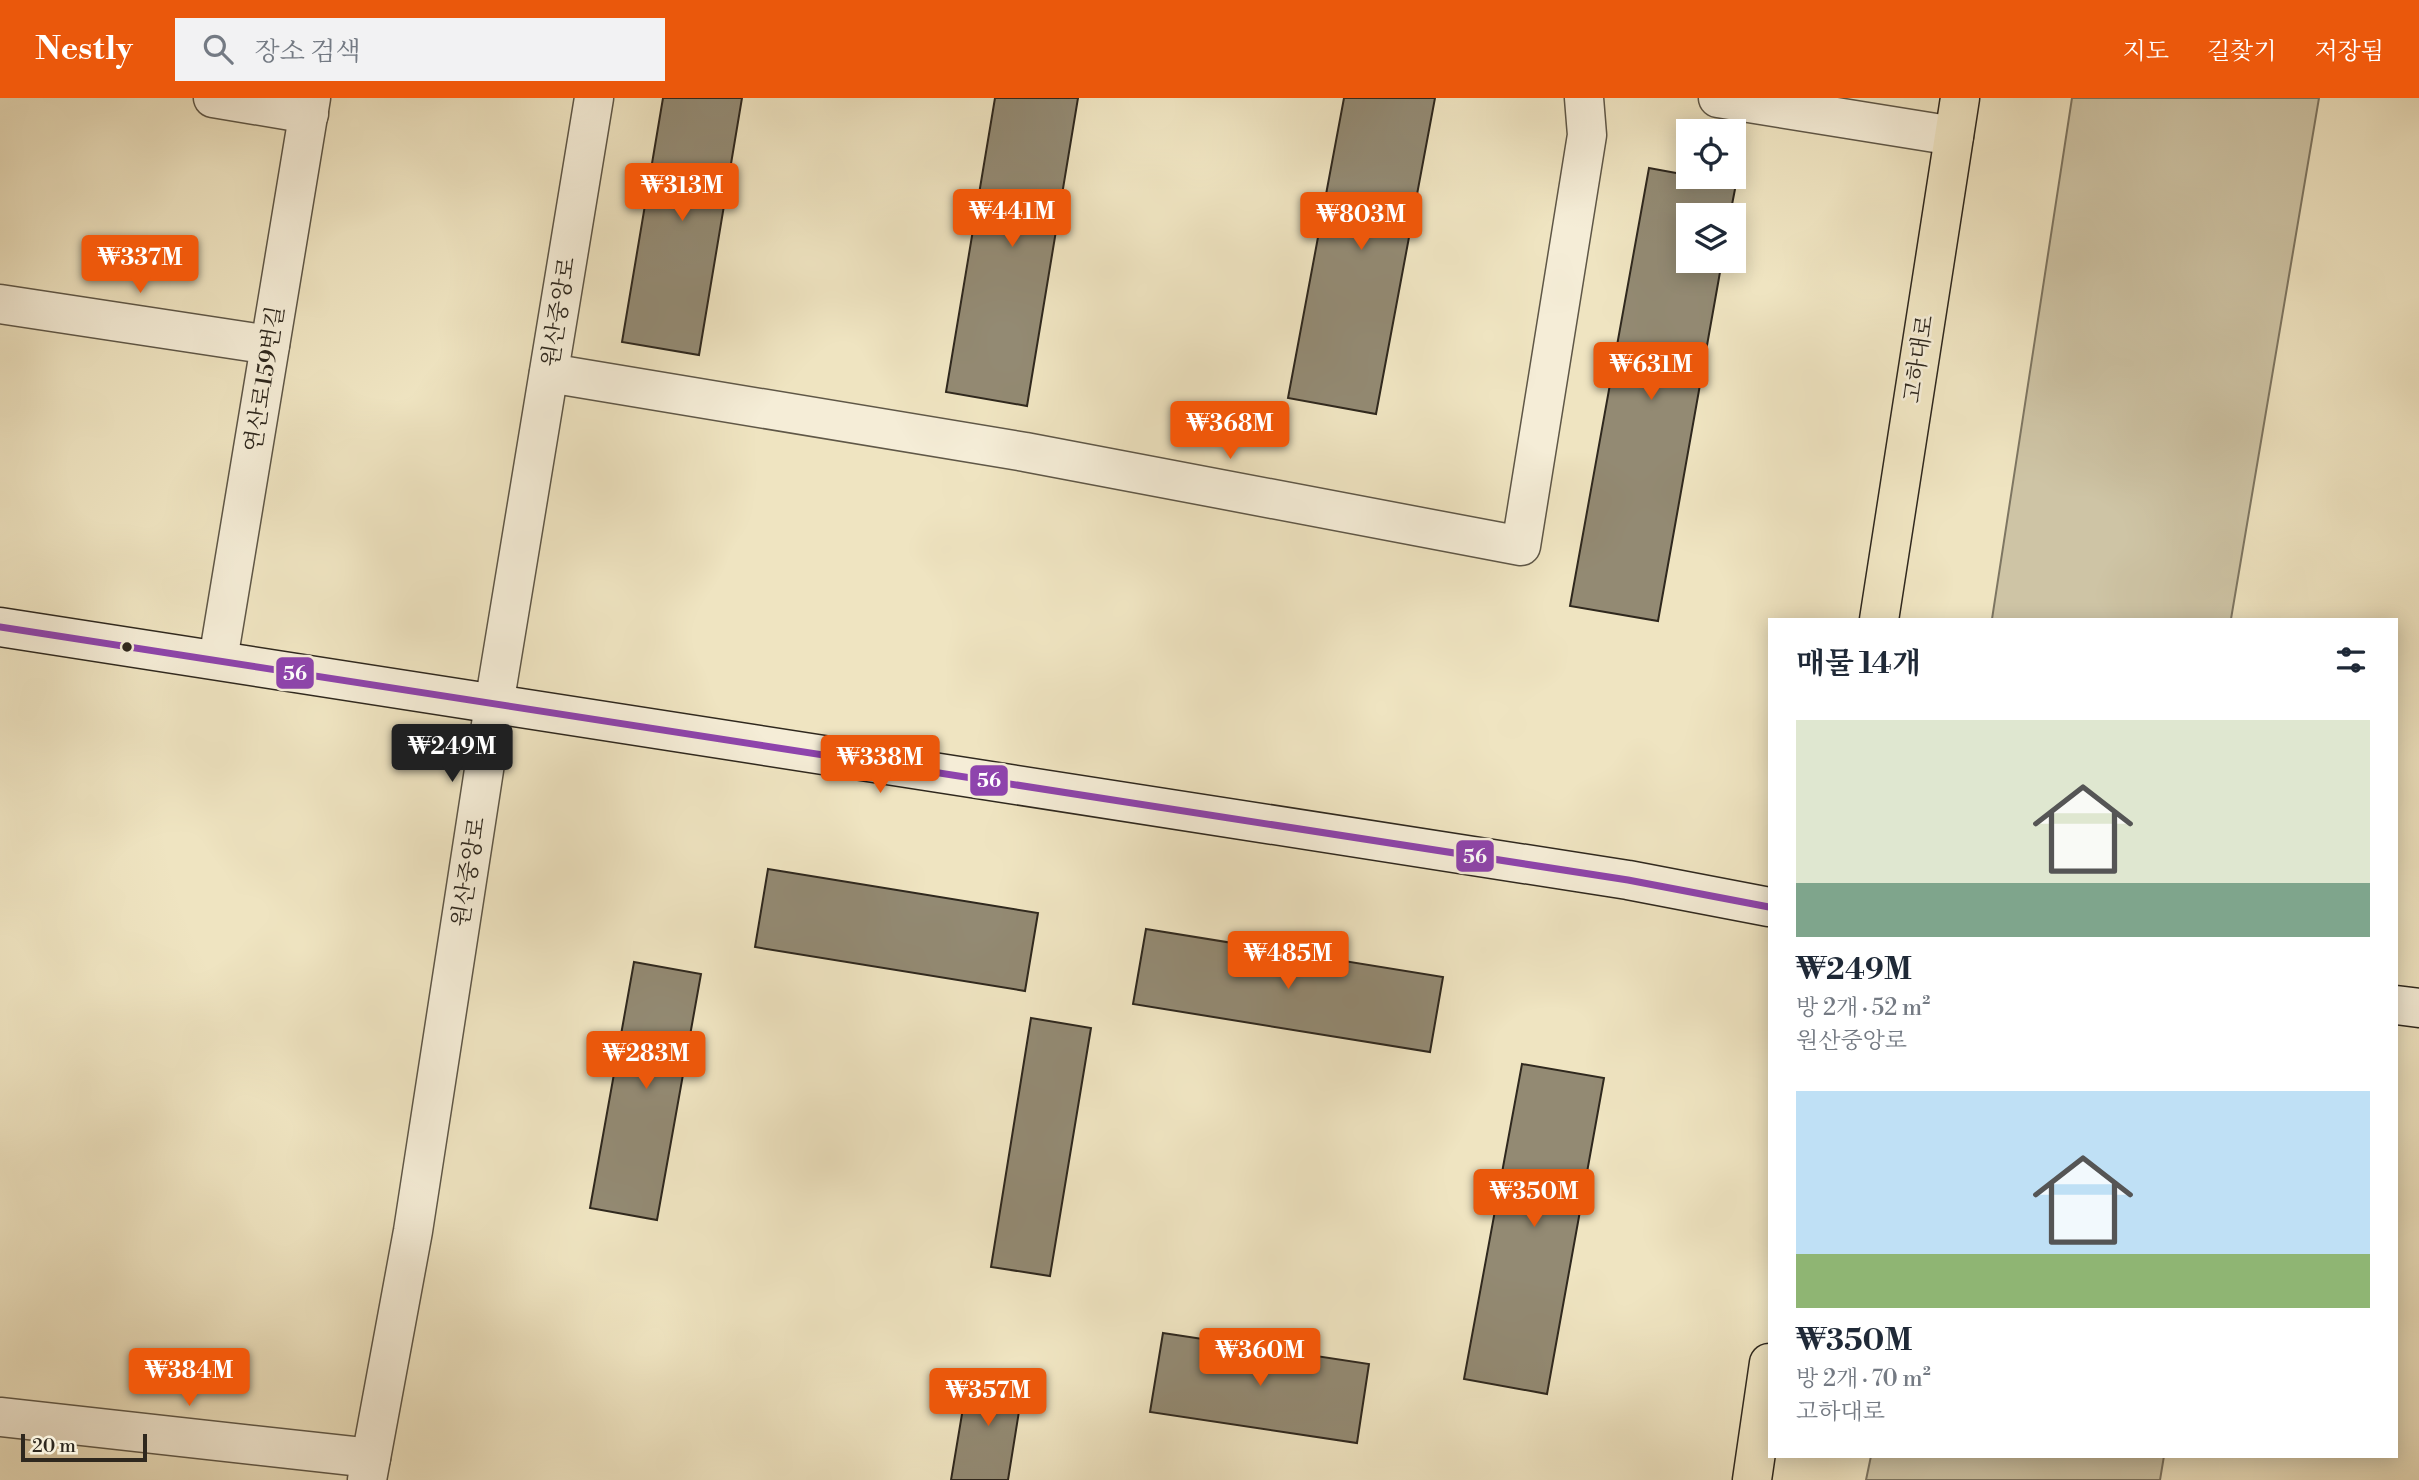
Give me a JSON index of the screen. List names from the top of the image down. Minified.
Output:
{"streets":{"main road":["고하대로"],"street":["원산중앙로","연산로159번길"]},"lines":["transit line 56"],"scale_bar":"20 m","page":{"header":"Nestly","search":"장소 검색","nav":["지도","길찾기","저장됨"],"price":["₩313M","₩441M","₩803M","₩337M","₩631M","₩368M","₩249M","₩338M","₩485M","₩283M","₩350M","₩360M","₩384M","₩357M"],"heading":"매물 14개","list":[{"name":"₩249M","note":"방 2개 · 52 m² · 원산중앙로"},{"name":"₩350M","note":"방 2개 · 70 m² · 고하대로"}],"scale":"20 m"}}
